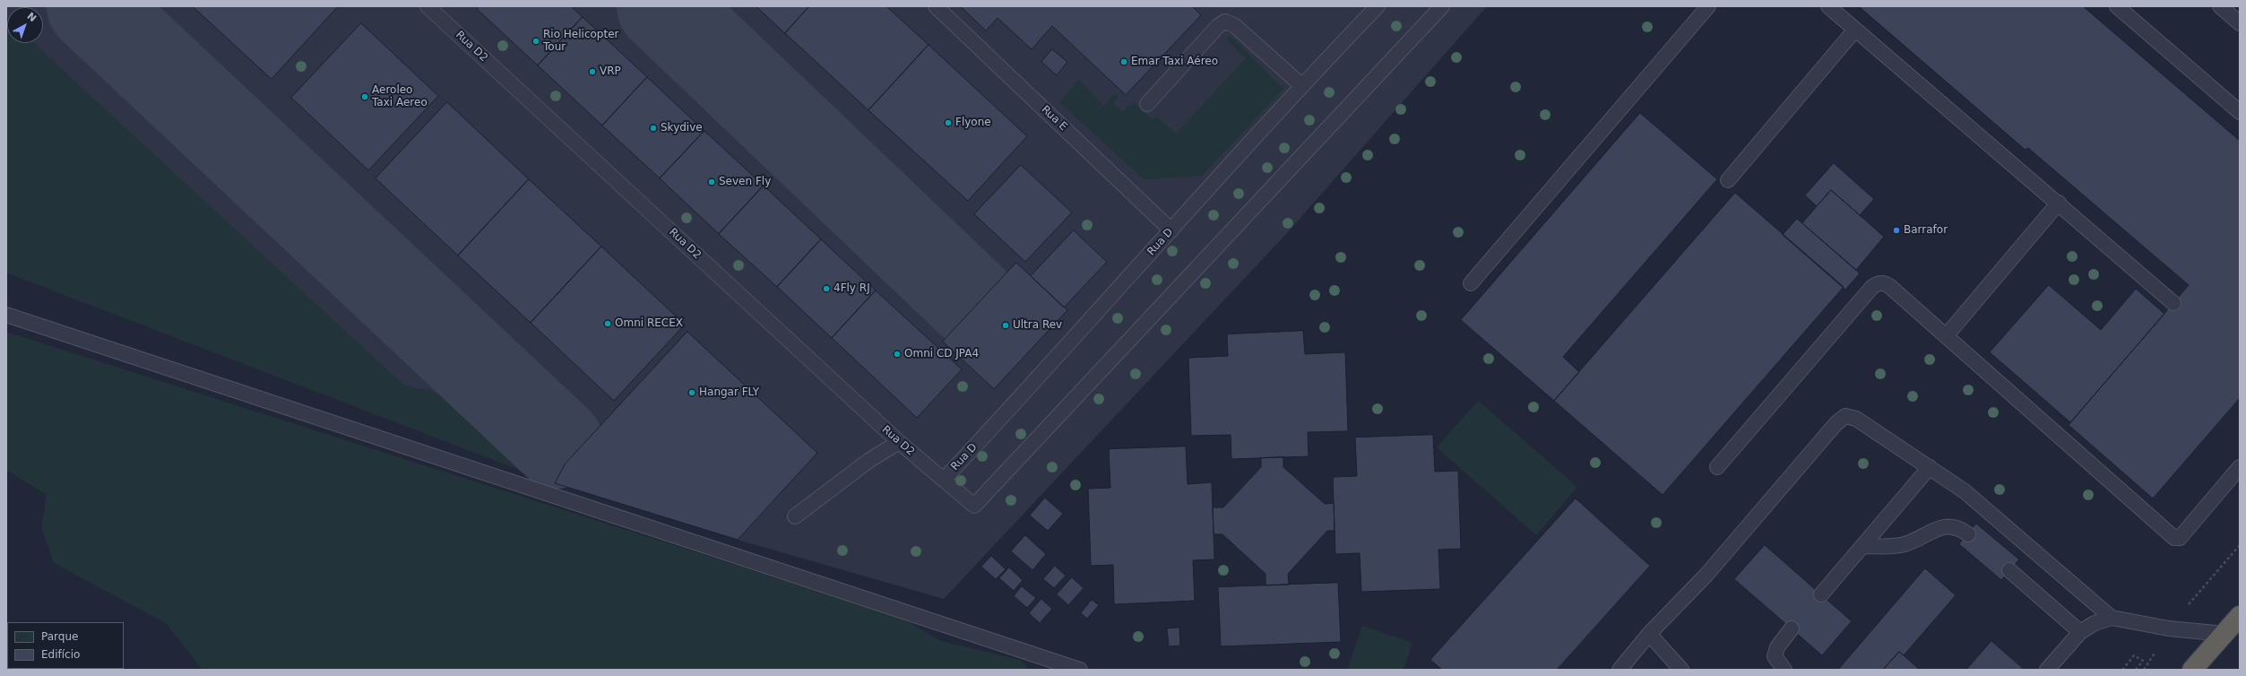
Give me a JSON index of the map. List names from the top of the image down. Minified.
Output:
{"streets":{"lane":["Rua D2","Rua E","Rua D"]},"crossings":[["Rua D2","Rua D"],["Rua E","Rua D"]],"places":["Rio Helicopter Tour","Emar Taxi Aéreo","VRP","Aeroleo Taxi Aereo","Flyone","Skydive","Seven Fly","Barrafor","4Fly RJ","Omni RECEX","Ultra Rev","Omni CD JPA4","Hangar FLY"],"legend":["Parque","Edifício"],"north":"top right"}
